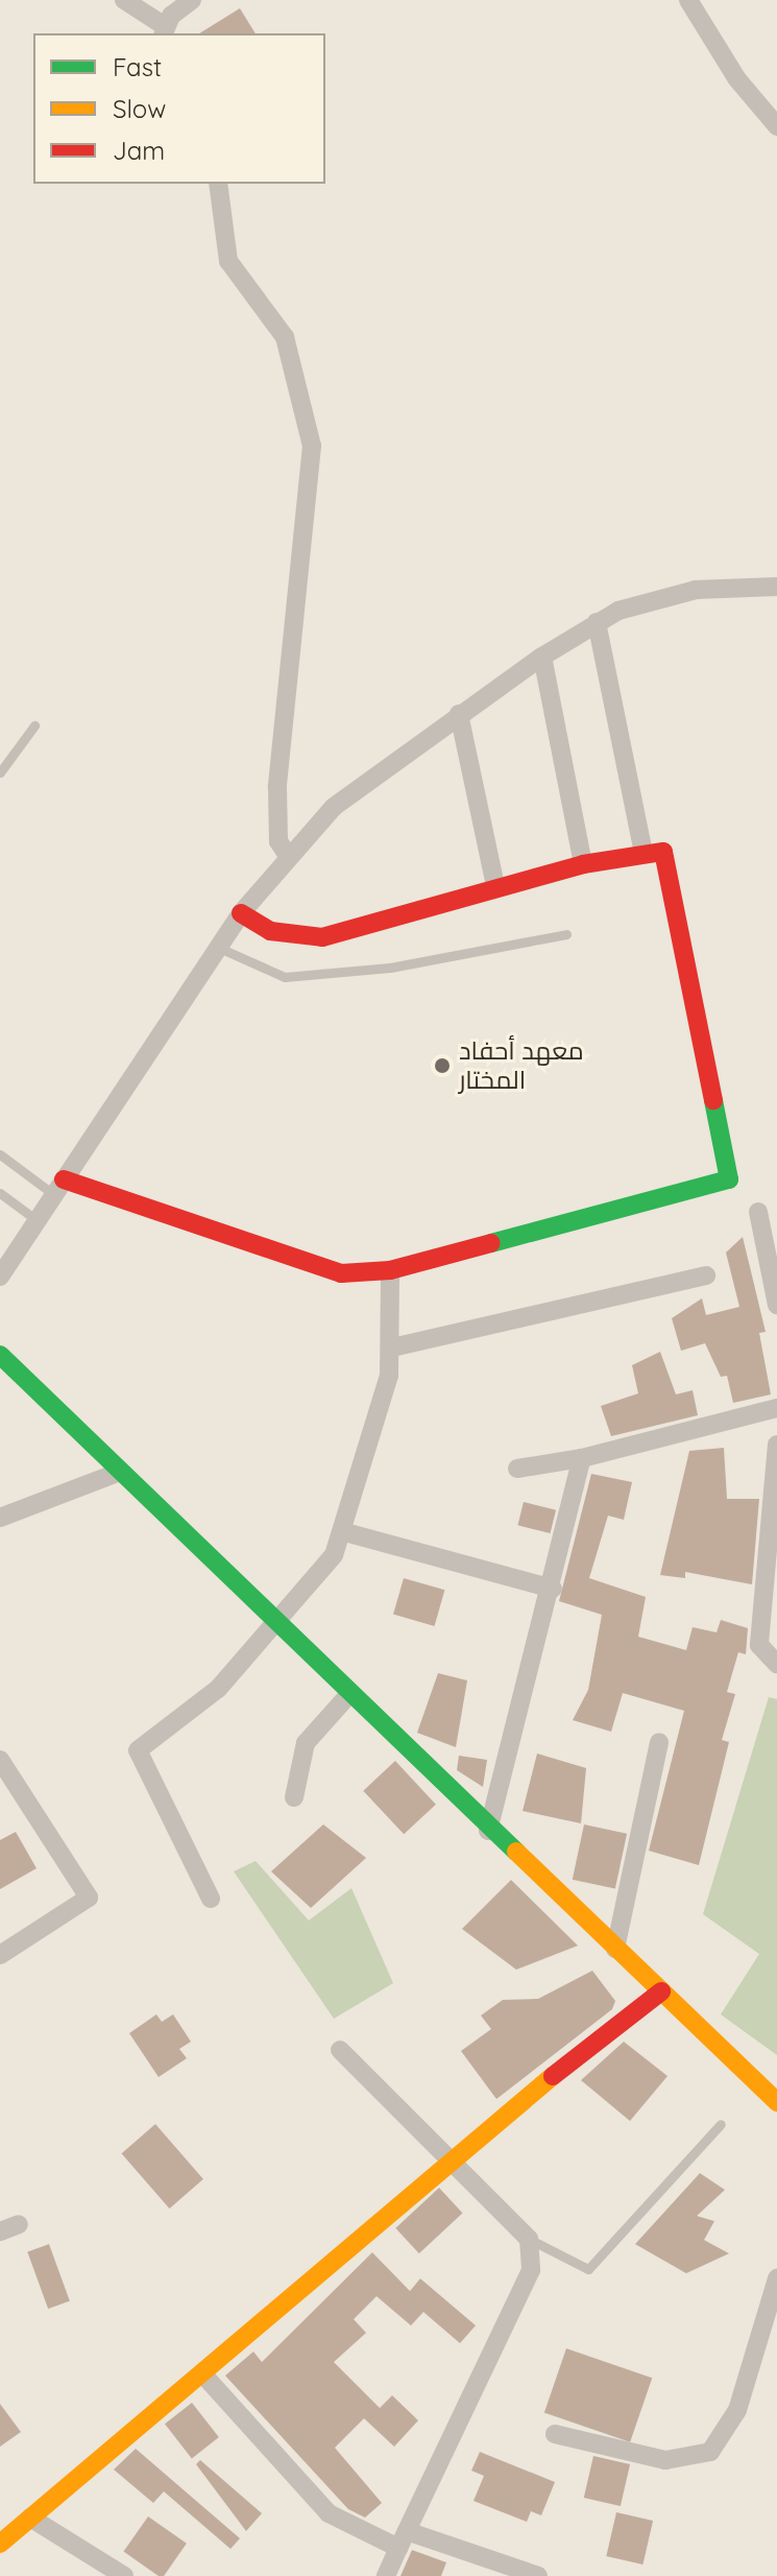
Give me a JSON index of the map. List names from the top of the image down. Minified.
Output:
{"places":["معهد أحفاد المختار"],"legend":["Fast","Slow","Jam"]}
